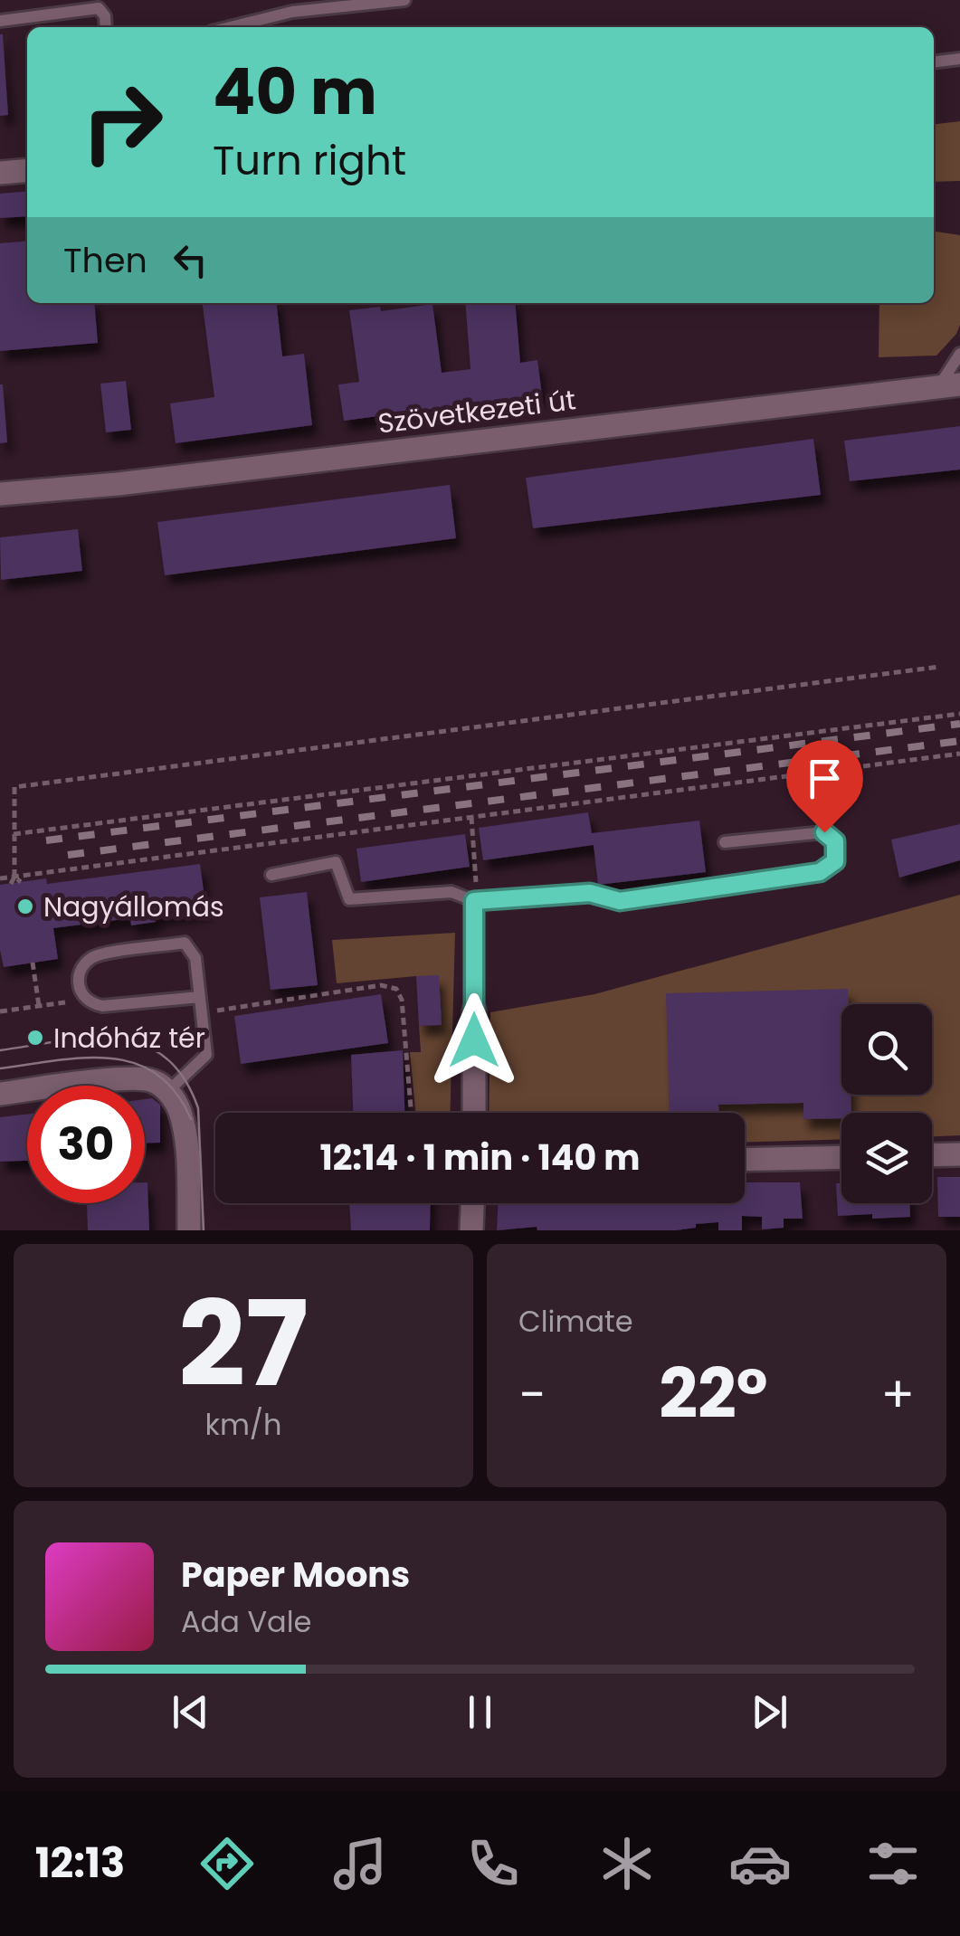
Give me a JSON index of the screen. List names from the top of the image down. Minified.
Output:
{"streets":{"street":["Szövetkezeti út"]},"places":["Nagyállomás","Indóház tér"],"page":{"turn":["40 m","Turn right"],"then":"Then","limit":"30","trip":"12:14 · 1 min · 140 m","tile":[["27","km/h"],"Climate"],"heat":["−","22°","+"],"song":["Paper Moons","Ada Vale"],"tabs":"12:13"}}
